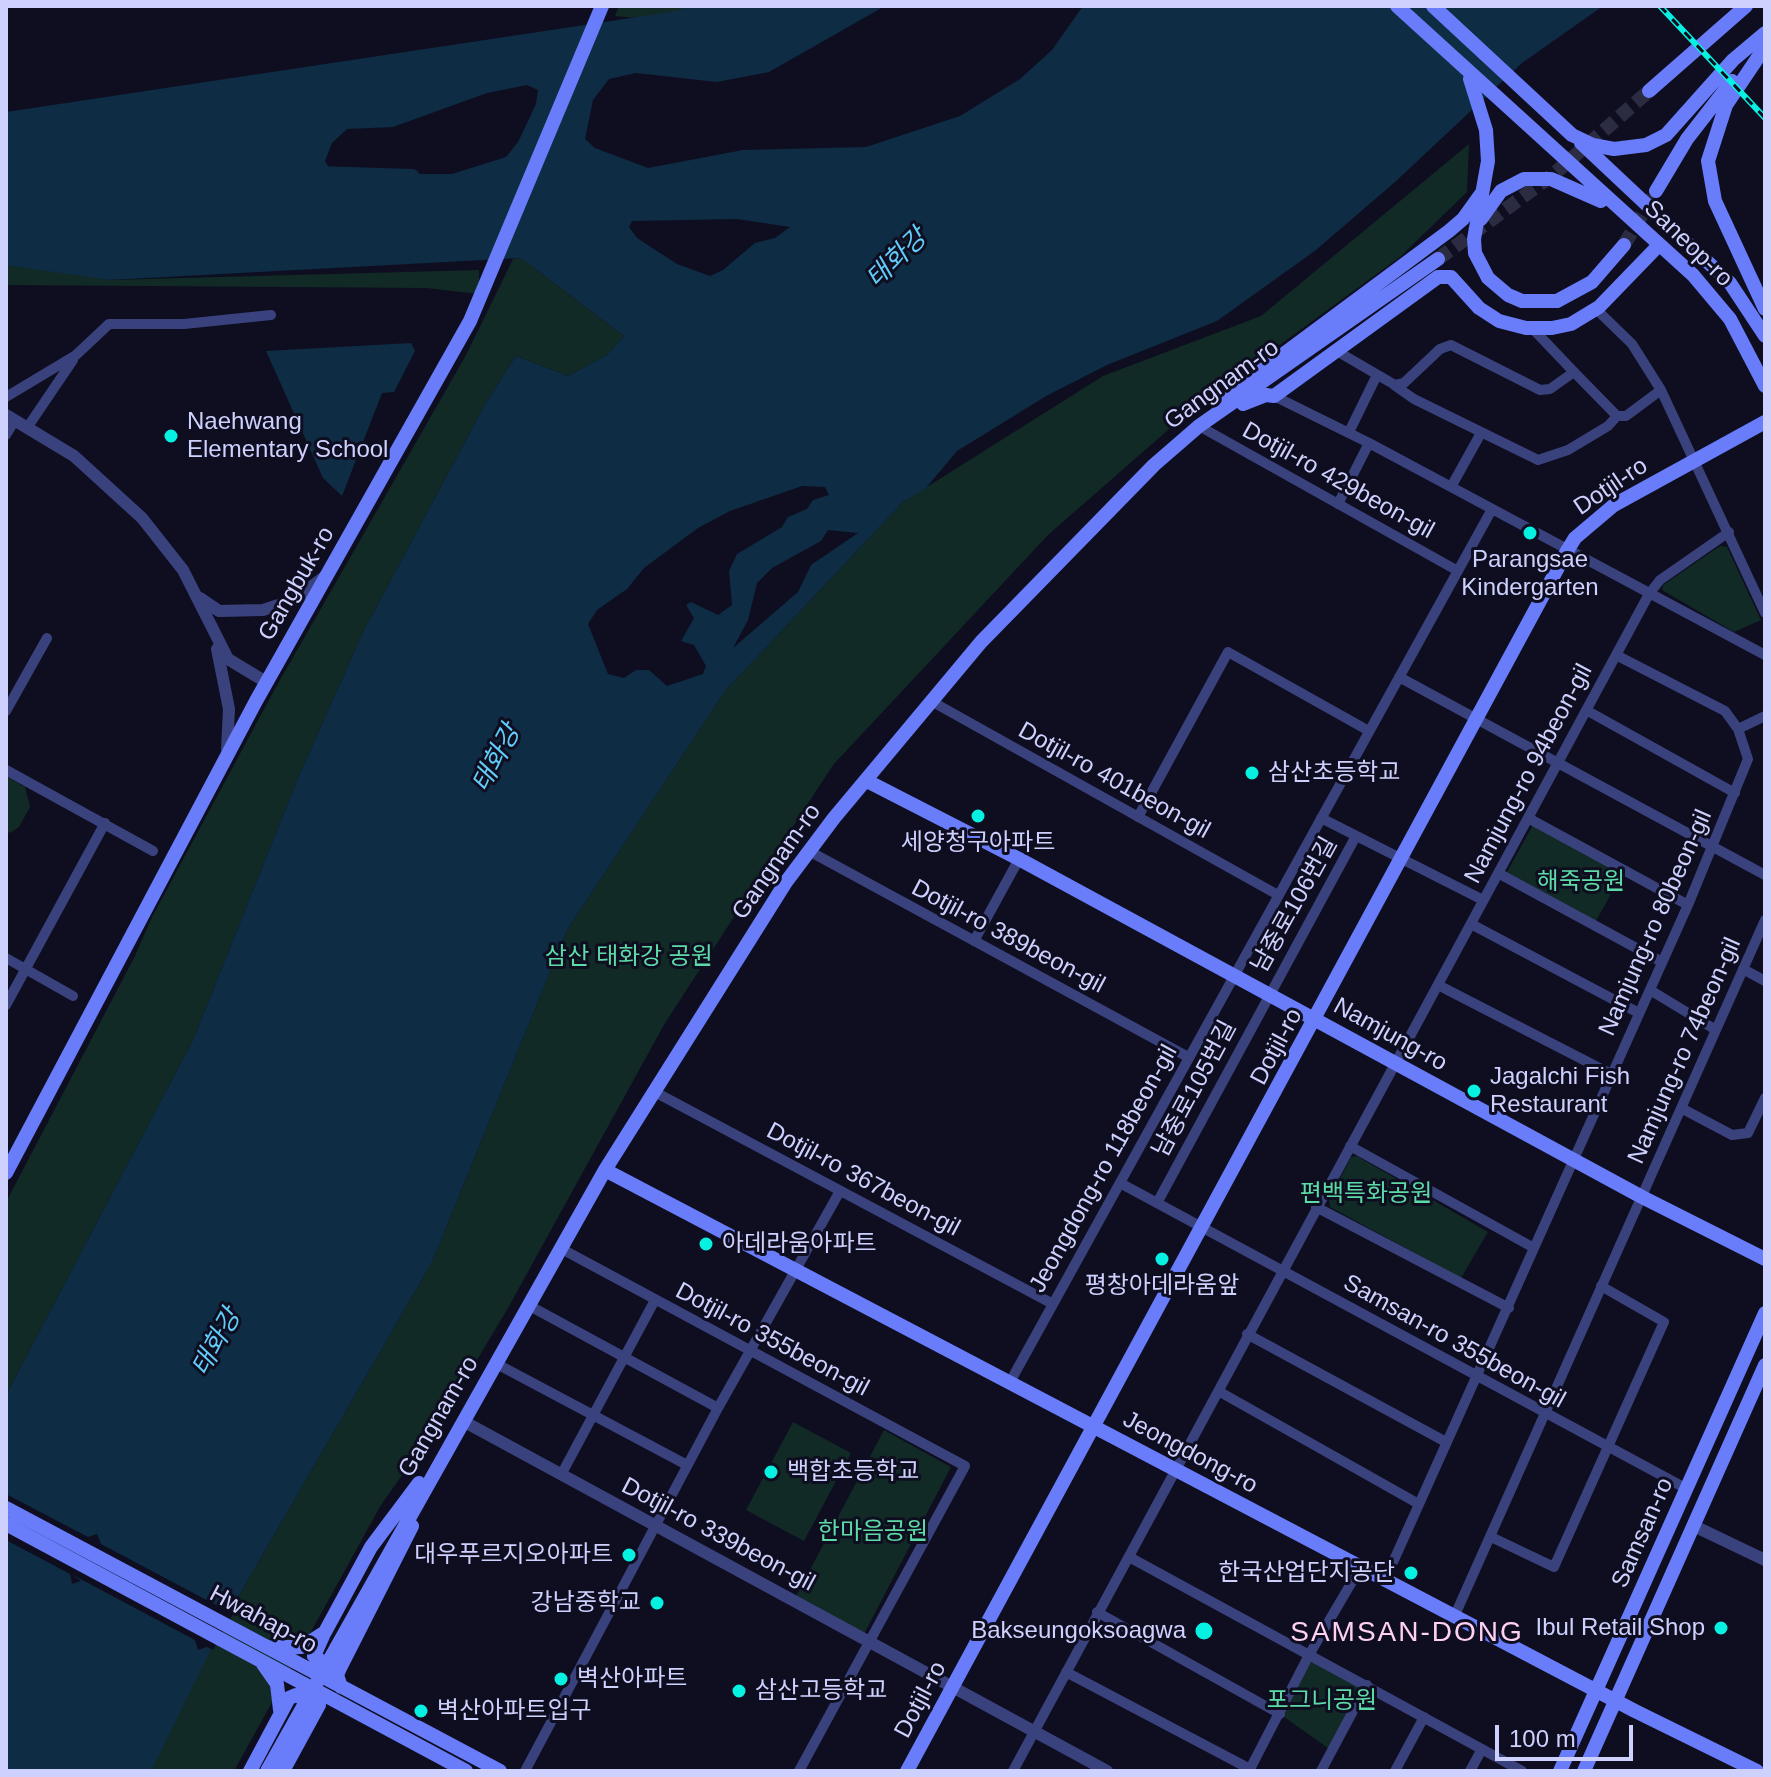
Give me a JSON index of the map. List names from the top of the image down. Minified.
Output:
{"streets":{"main road":["Saneop-ro","Gangnam-ro","Dotjil-ro","Gangbuk-ro","Namjung-ro","Jeongdong-ro","Samsan-ro","Hwahap-ro"],"street":["Dotjil-ro 429beon-gil","Namjung-ro 94beon-gil","Dotjil-ro 401beon-gil","남중로106번길","Namjung-ro 80beon-gil","Dotjil-ro 389beon-gil","Namjung-ro 74beon-gil","남중로105번길","Jeongdong-ro 118beon-gil","Dotjil-ro 367beon-gil","Dotjil-ro 355beon-gil","Samsan-ro 355beon-gil","Dotjil-ro 339beon-gil"]},"crossings":[["Gangnam-ro","Dotjil-ro 429beon-gil"],["Gangnam-ro","Dotjil-ro 401beon-gil"],["Gangnam-ro","Dotjil-ro 389beon-gil"],["Gangnam-ro","Namjung-ro"],["Gangnam-ro","Dotjil-ro 367beon-gil"],["Gangnam-ro","Dotjil-ro 355beon-gil"],["Gangnam-ro","Jeongdong-ro"],["Gangnam-ro","Dotjil-ro 339beon-gil"],["Dotjil-ro 429beon-gil","Jeongdong-ro 118beon-gil"],["Dotjil-ro","Namjung-ro"],["Dotjil-ro","Samsan-ro 355beon-gil"],["Dotjil-ro","Jeongdong-ro"],["Dotjil-ro","Dotjil-ro 339beon-gil"],["Namjung-ro 94beon-gil","Namjung-ro"],["Namjung-ro 94beon-gil","Samsan-ro 355beon-gil"],["Namjung-ro 94beon-gil","Jeongdong-ro"],["Namjung-ro 94beon-gil","Dotjil-ro 339beon-gil"],["Dotjil-ro 401beon-gil","Jeongdong-ro 118beon-gil"],["남중로106번길","Namjung-ro"],["남중로106번길","남중로105번길"],["Namjung-ro 80beon-gil","Namjung-ro"],["Namjung-ro 80beon-gil","Samsan-ro 355beon-gil"],["Namjung-ro 80beon-gil","Jeongdong-ro"],["Dotjil-ro 389beon-gil","Jeongdong-ro 118beon-gil"],["Namjung-ro","Namjung-ro 74beon-gil"],["Namjung-ro","남중로105번길"],["Namjung-ro","Jeongdong-ro 118beon-gil"],["Namjung-ro 74beon-gil","Samsan-ro 355beon-gil"],["Namjung-ro 74beon-gil","Jeongdong-ro"],["남중로105번길","Samsan-ro 355beon-gil"],["Jeongdong-ro 118beon-gil","Dotjil-ro 367beon-gil"],["Jeongdong-ro 118beon-gil","Samsan-ro 355beon-gil"],["Jeongdong-ro 118beon-gil","Jeongdong-ro"],["Dotjil-ro 355beon-gil","Dotjil-ro 339beon-gil"],["Samsan-ro 355beon-gil","Samsan-ro"],["Jeongdong-ro","Samsan-ro"]],"districts":["SAMSAN-DONG"],"water":["태화강"],"parks":["해죽공원","삼산 태화강 공원","편백특화공원","한마음공원","포그니공원"],"places":["Naehwang Elementary School","Parangsae Kindergarten","삼산초등학교","세양청구아파트","Jagalchi Fish Restaurant","아데라움아파트","평창아데라움앞","백합초등학교","대우푸르지오아파트","한국산업단지공단","강남중학교","Ibul Retail Shop","Bakseungoksoagwa","벽산아파트","삼산고등학교","벽산아파트입구"],"scale_bar":"100 m"}
